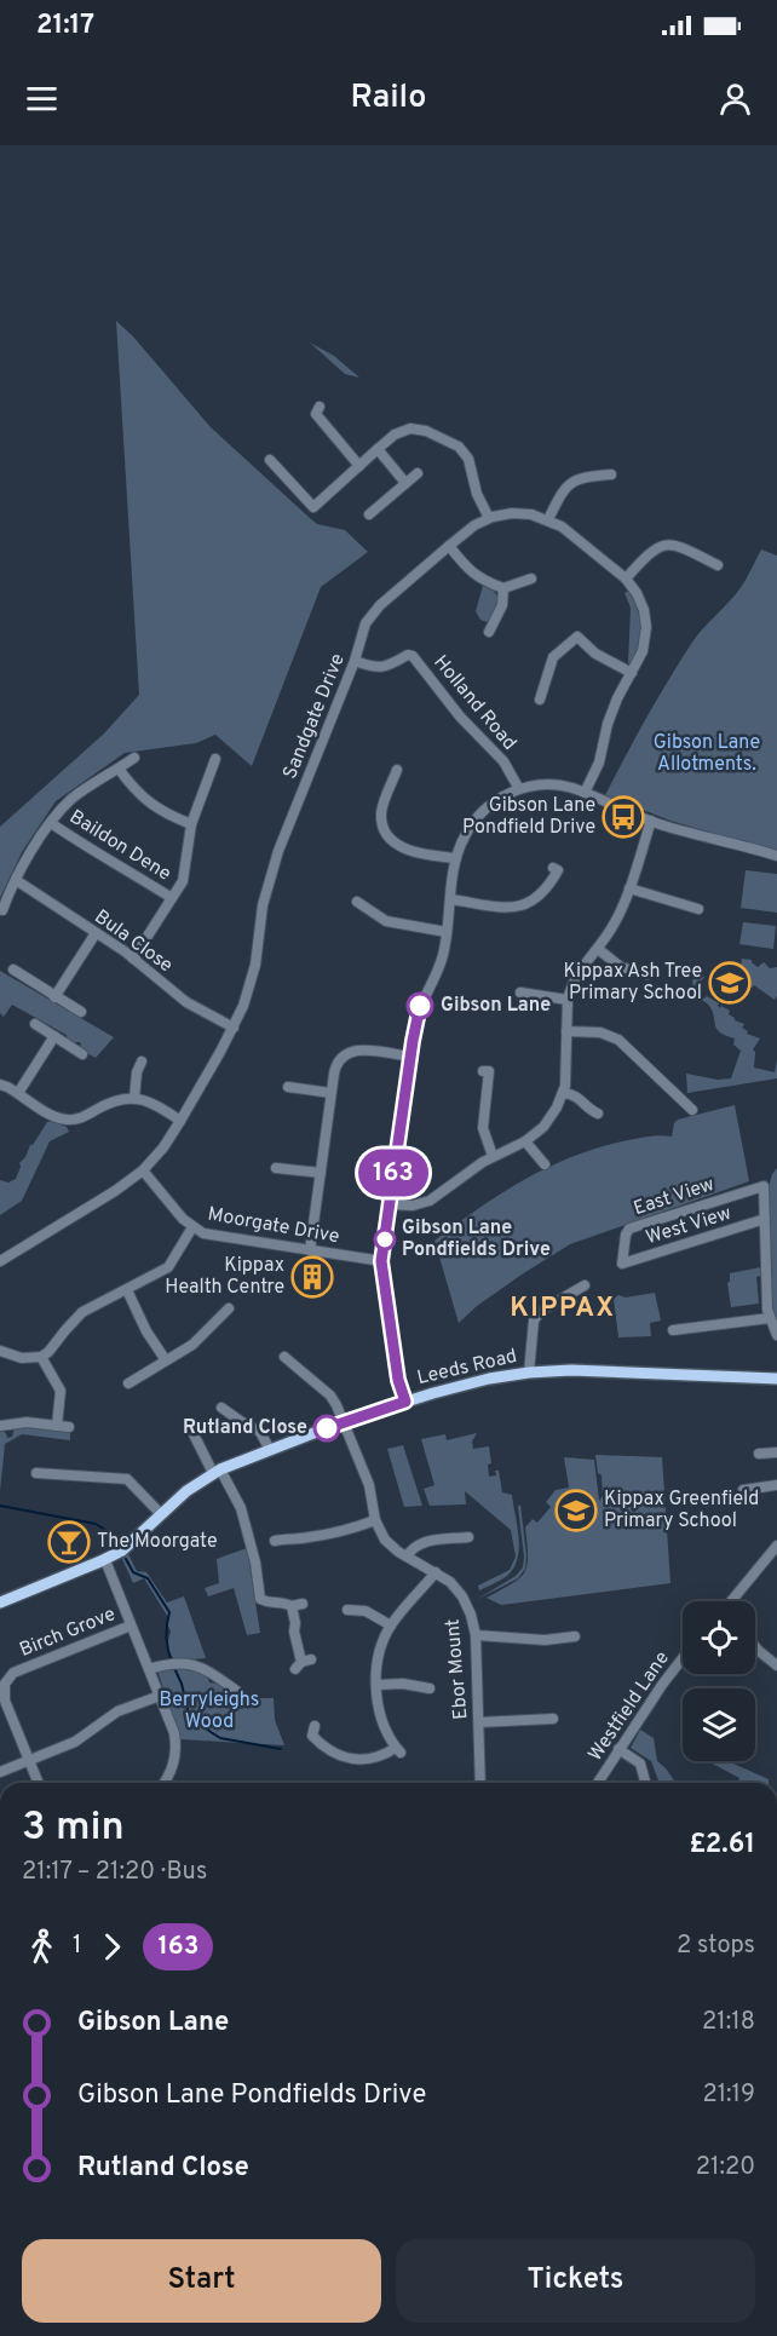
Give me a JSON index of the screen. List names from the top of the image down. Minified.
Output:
{"streets":{"main road":["Leeds Road"],"street":["Holland Road","Sandgate Drive","Baildon Dene","Bula Close","East View","Moorgate Drive","West View","Birch Grove","Ebor Mount","Westfield Lane"]},"crossings":[["Holland Road","Sandgate Drive"],["Sandgate Drive","Bula Close"],["Sandgate Drive","Moorgate Drive"],["East View","West View"],["Leeds Road","Ebor Mount"]],"districts":["KIPPAX"],"parks":["Gibson Lane Allotments.","Berryleighs Wood"],"places":{"bus stop":["Gibson Lane Pondfield Drive"],"school or university":["Kippax Ash Tree Primary School","Kippax Greenfield Primary School"],"other":["Gibson Lane","Gibson Lane Pondfields Drive","Rutland Close"],"building":["Kippax Health Centre"],"bar":["The Moorgate"]},"lines":["bus line 163"],"page":{"status":"21:17","header":"Railo","on_map":"163","heading":["3 min","21:17 – 21:20 · Bus","£2.61"],"legs":["1","163","2 stops"],"list":[{"name":"Gibson Lane","value":"21:18"},{"name":"Gibson Lane Pondfields Drive","value":"21:19"},{"name":"Rutland Close","value":"21:20"}],"buttons":["Start","Tickets"]}}
